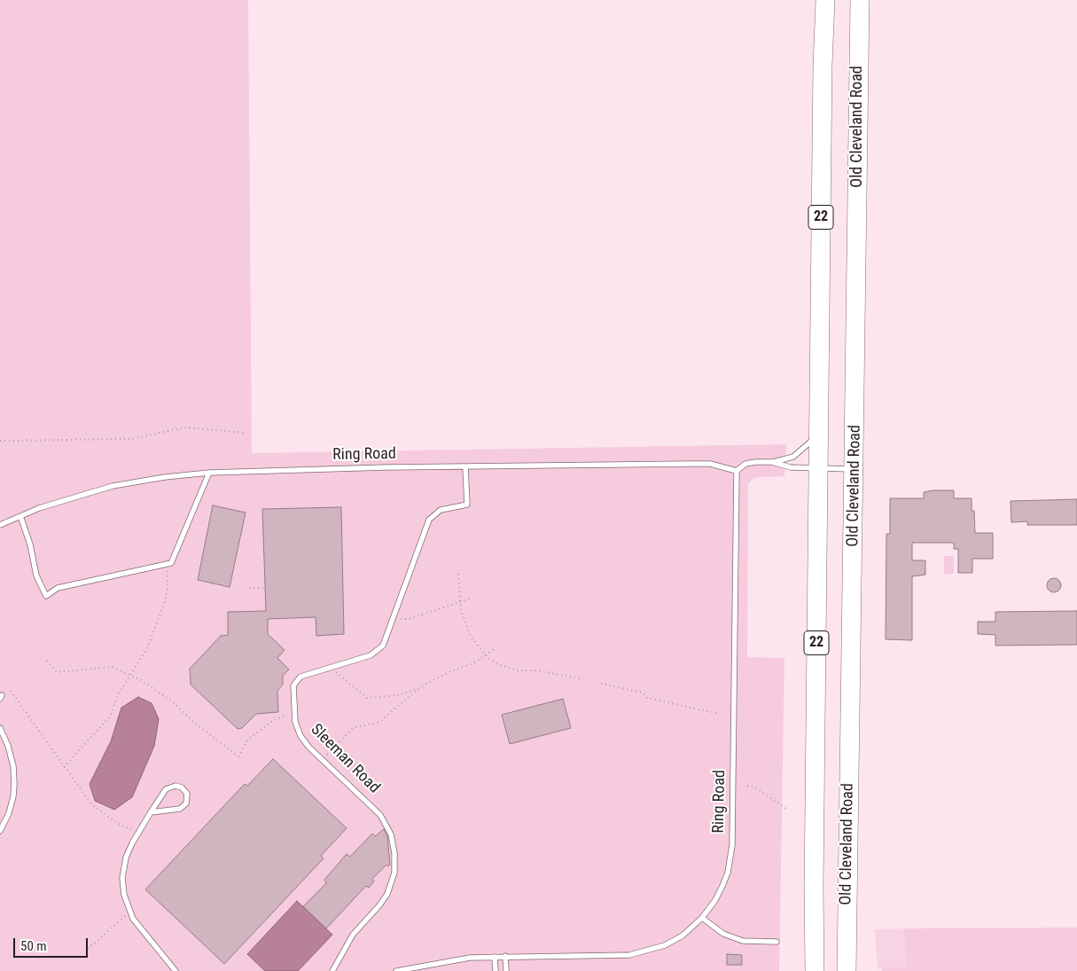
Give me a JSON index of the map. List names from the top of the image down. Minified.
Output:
{"streets":{"highway":["Old Cleveland Road","22"],"lane":["Ring Road","Sleeman Road"]},"crossings":[["Ring Road","Sleeman Road"]],"scale_bar":"50 m"}
